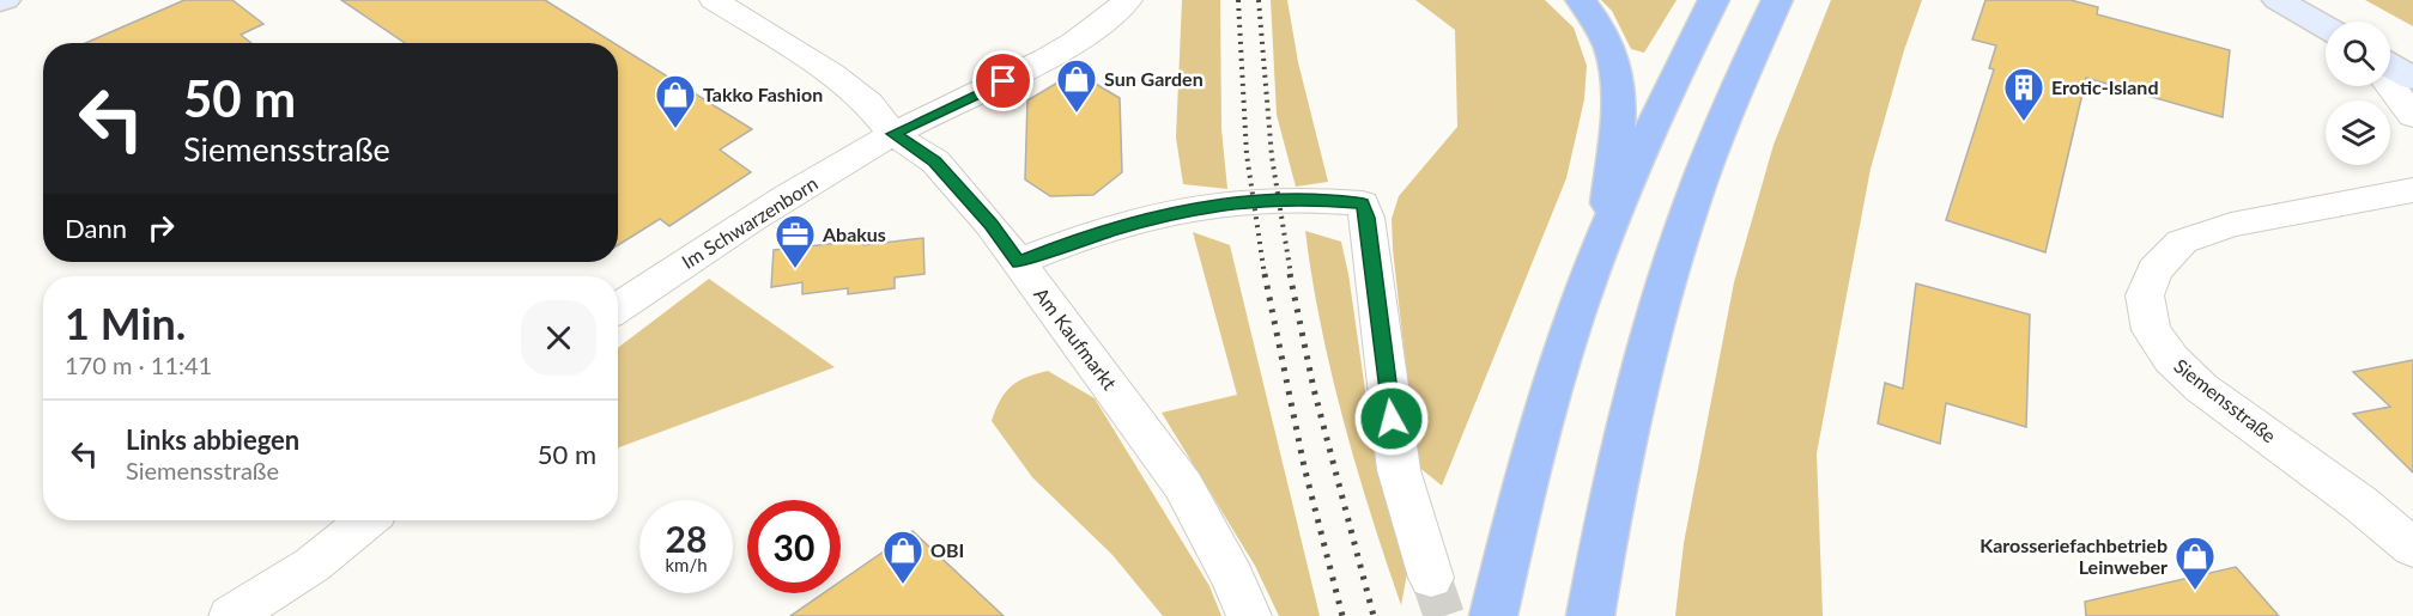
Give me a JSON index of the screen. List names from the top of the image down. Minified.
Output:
{"streets":{"street":["Im Schwarzenborn","Am Kaufmarkt","Siemensstraße"]},"crossings":[["Im Schwarzenborn","Am Kaufmarkt"]],"places":{"shop":["Sun Garden","Takko Fashion","OBI","Karosseriefachbetrieb Leinweber"],"building":["Erotic-Island"],"office":["Abakus"]},"page":{"turn":["50 m","Siemensstraße"],"then":"Dann","heading":["1 Min.","170 m · 11:41"],"list":[{"name":"Links abbiegen","note":"Siemensstraße","value":"50 m"}],"speed":"28 km/h","limit":"30"}}
